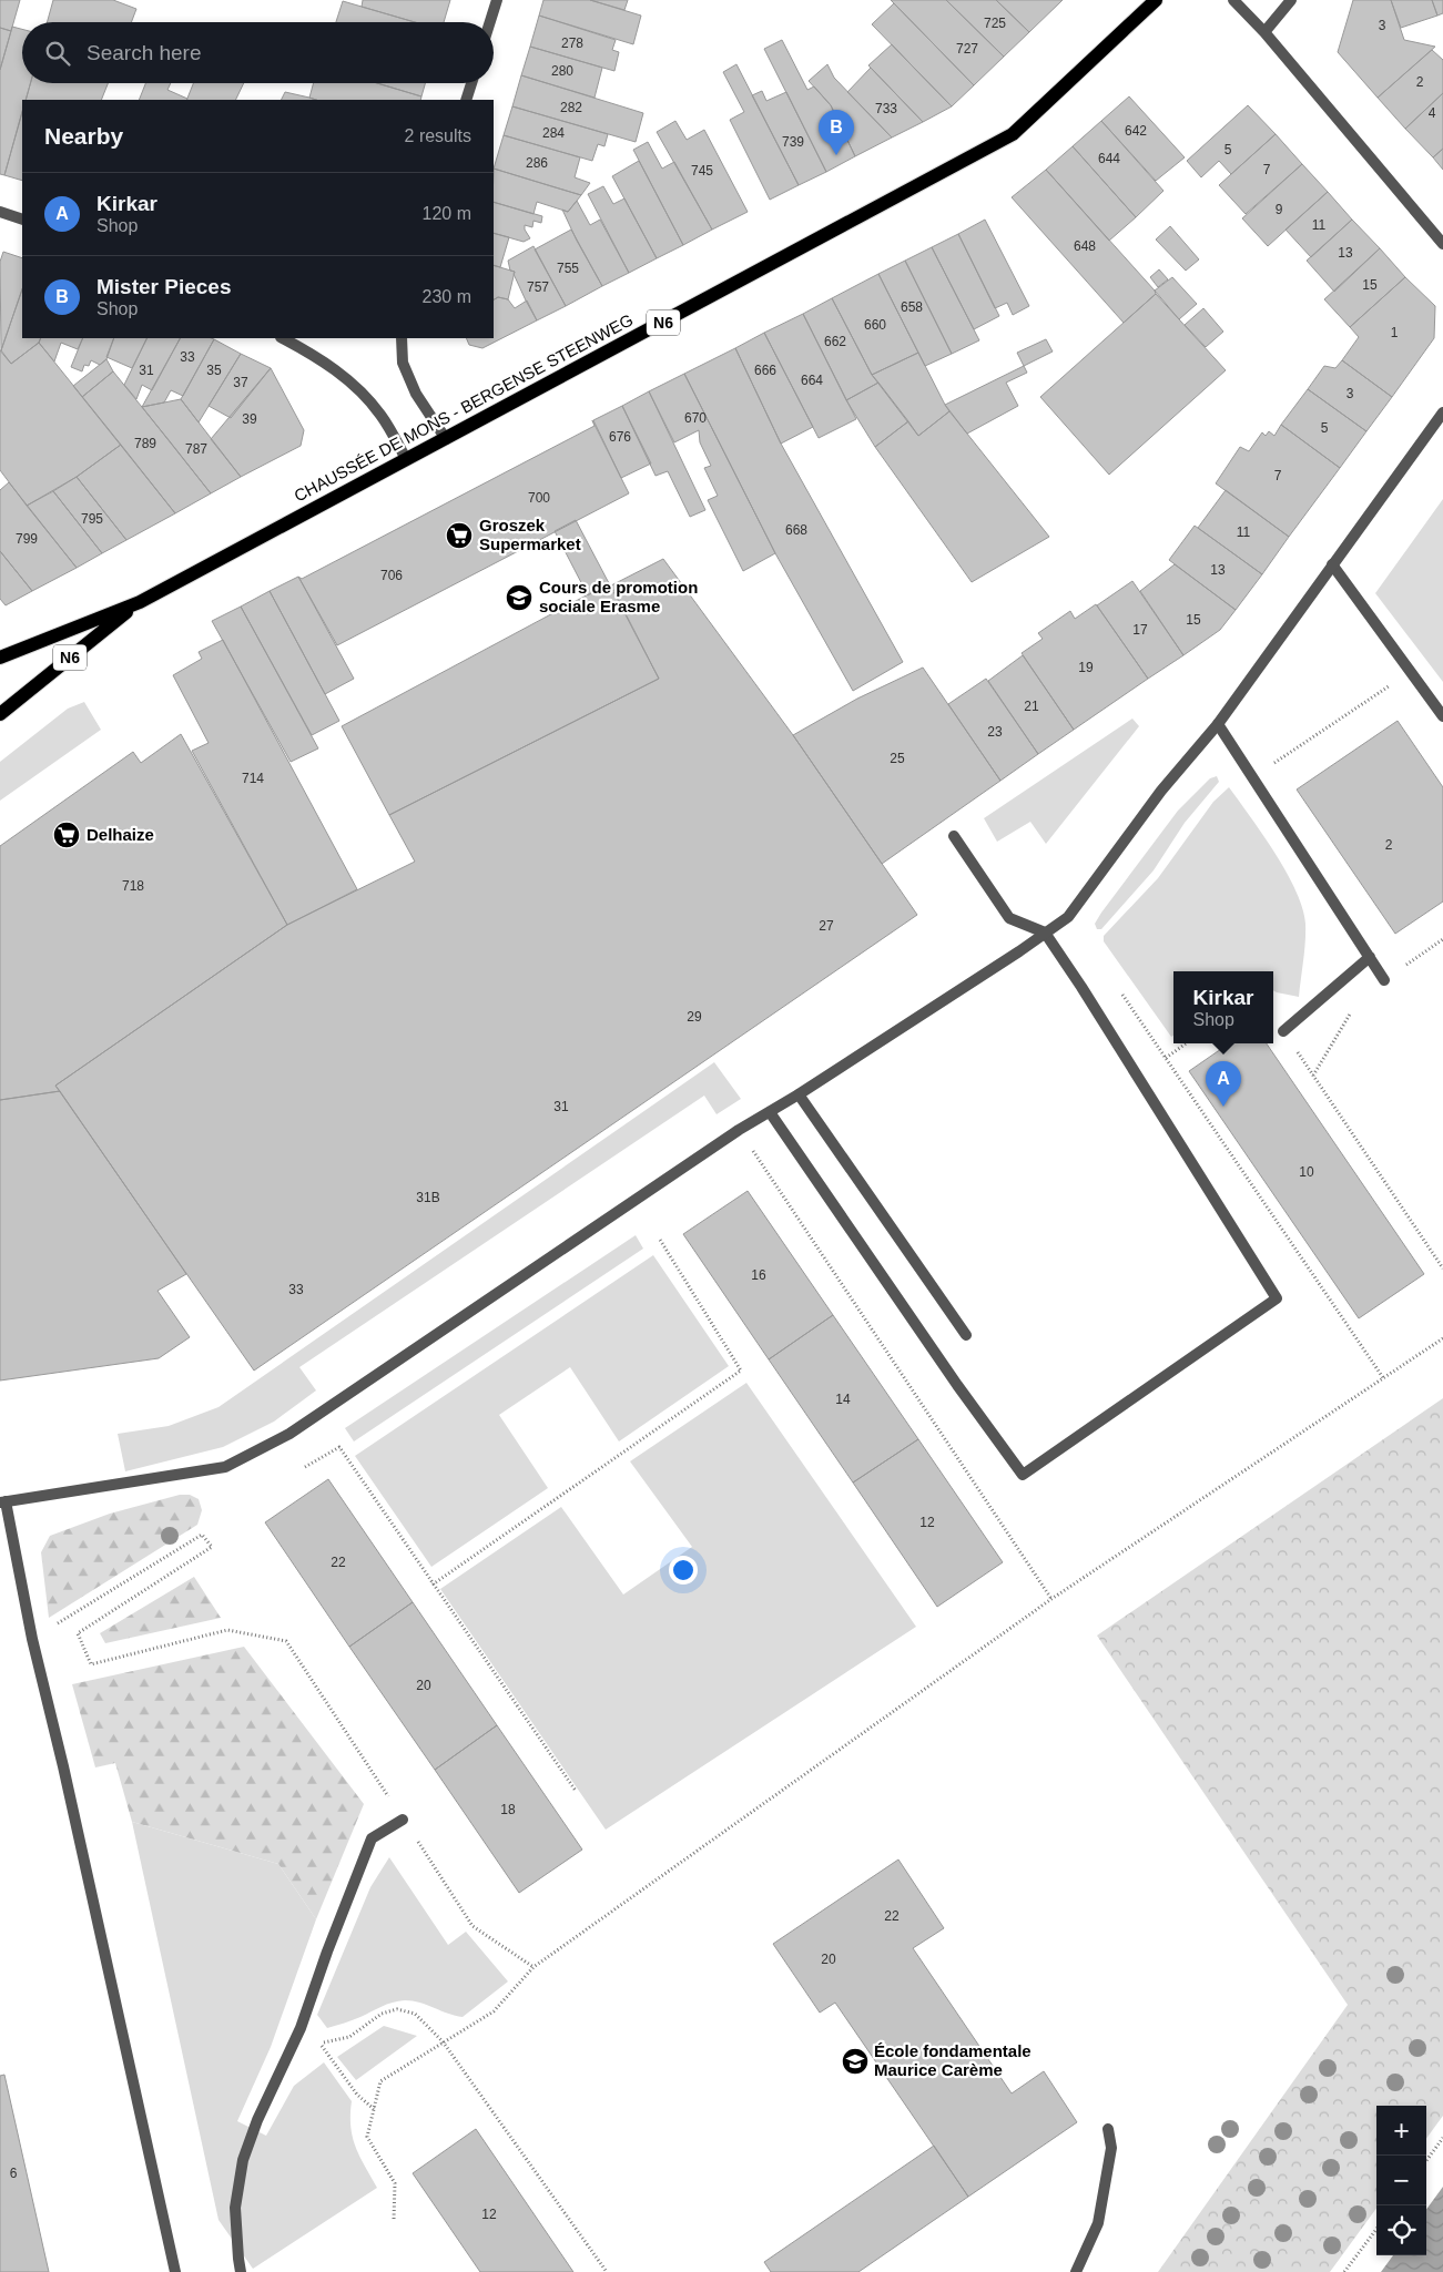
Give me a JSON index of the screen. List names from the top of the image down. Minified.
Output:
{"streets":{"main road":["N6","CHAUSSÉE DE MONS - BERGENSE STEENWEG"]},"places":{"supermarket":["Groszek Supermarket","Delhaize"],"school or university":["Cours de promotion sociale Erasme","École fondamentale Maurice Carème"]},"house_numbers":["725","3","278","727","280","2","282","733","4","642","284","739","5","644","286","7","745","9","11","648","13","755","15","757","658","660","1","662","33","31","35","666","664","37","3","670","39","5","676","789","787","7","700","795","668","11","799","13","706","15","17","19","21","23","25","714","2","718","27","29","31","10","31B","16","33","14","12","22","20","18","22","20","6","12"],"page":{"search":"Search here","heading":["Nearby","2 results"],"pins":["B","A"],"list":[{"mark":"A","name":"Kirkar","note":"Shop","value":"120 m"},{"mark":"B","name":"Mister Pieces","note":"Shop","value":"230 m"}],"popup":["Kirkar","Shop"],"map_buttons":["+","−"]}}
